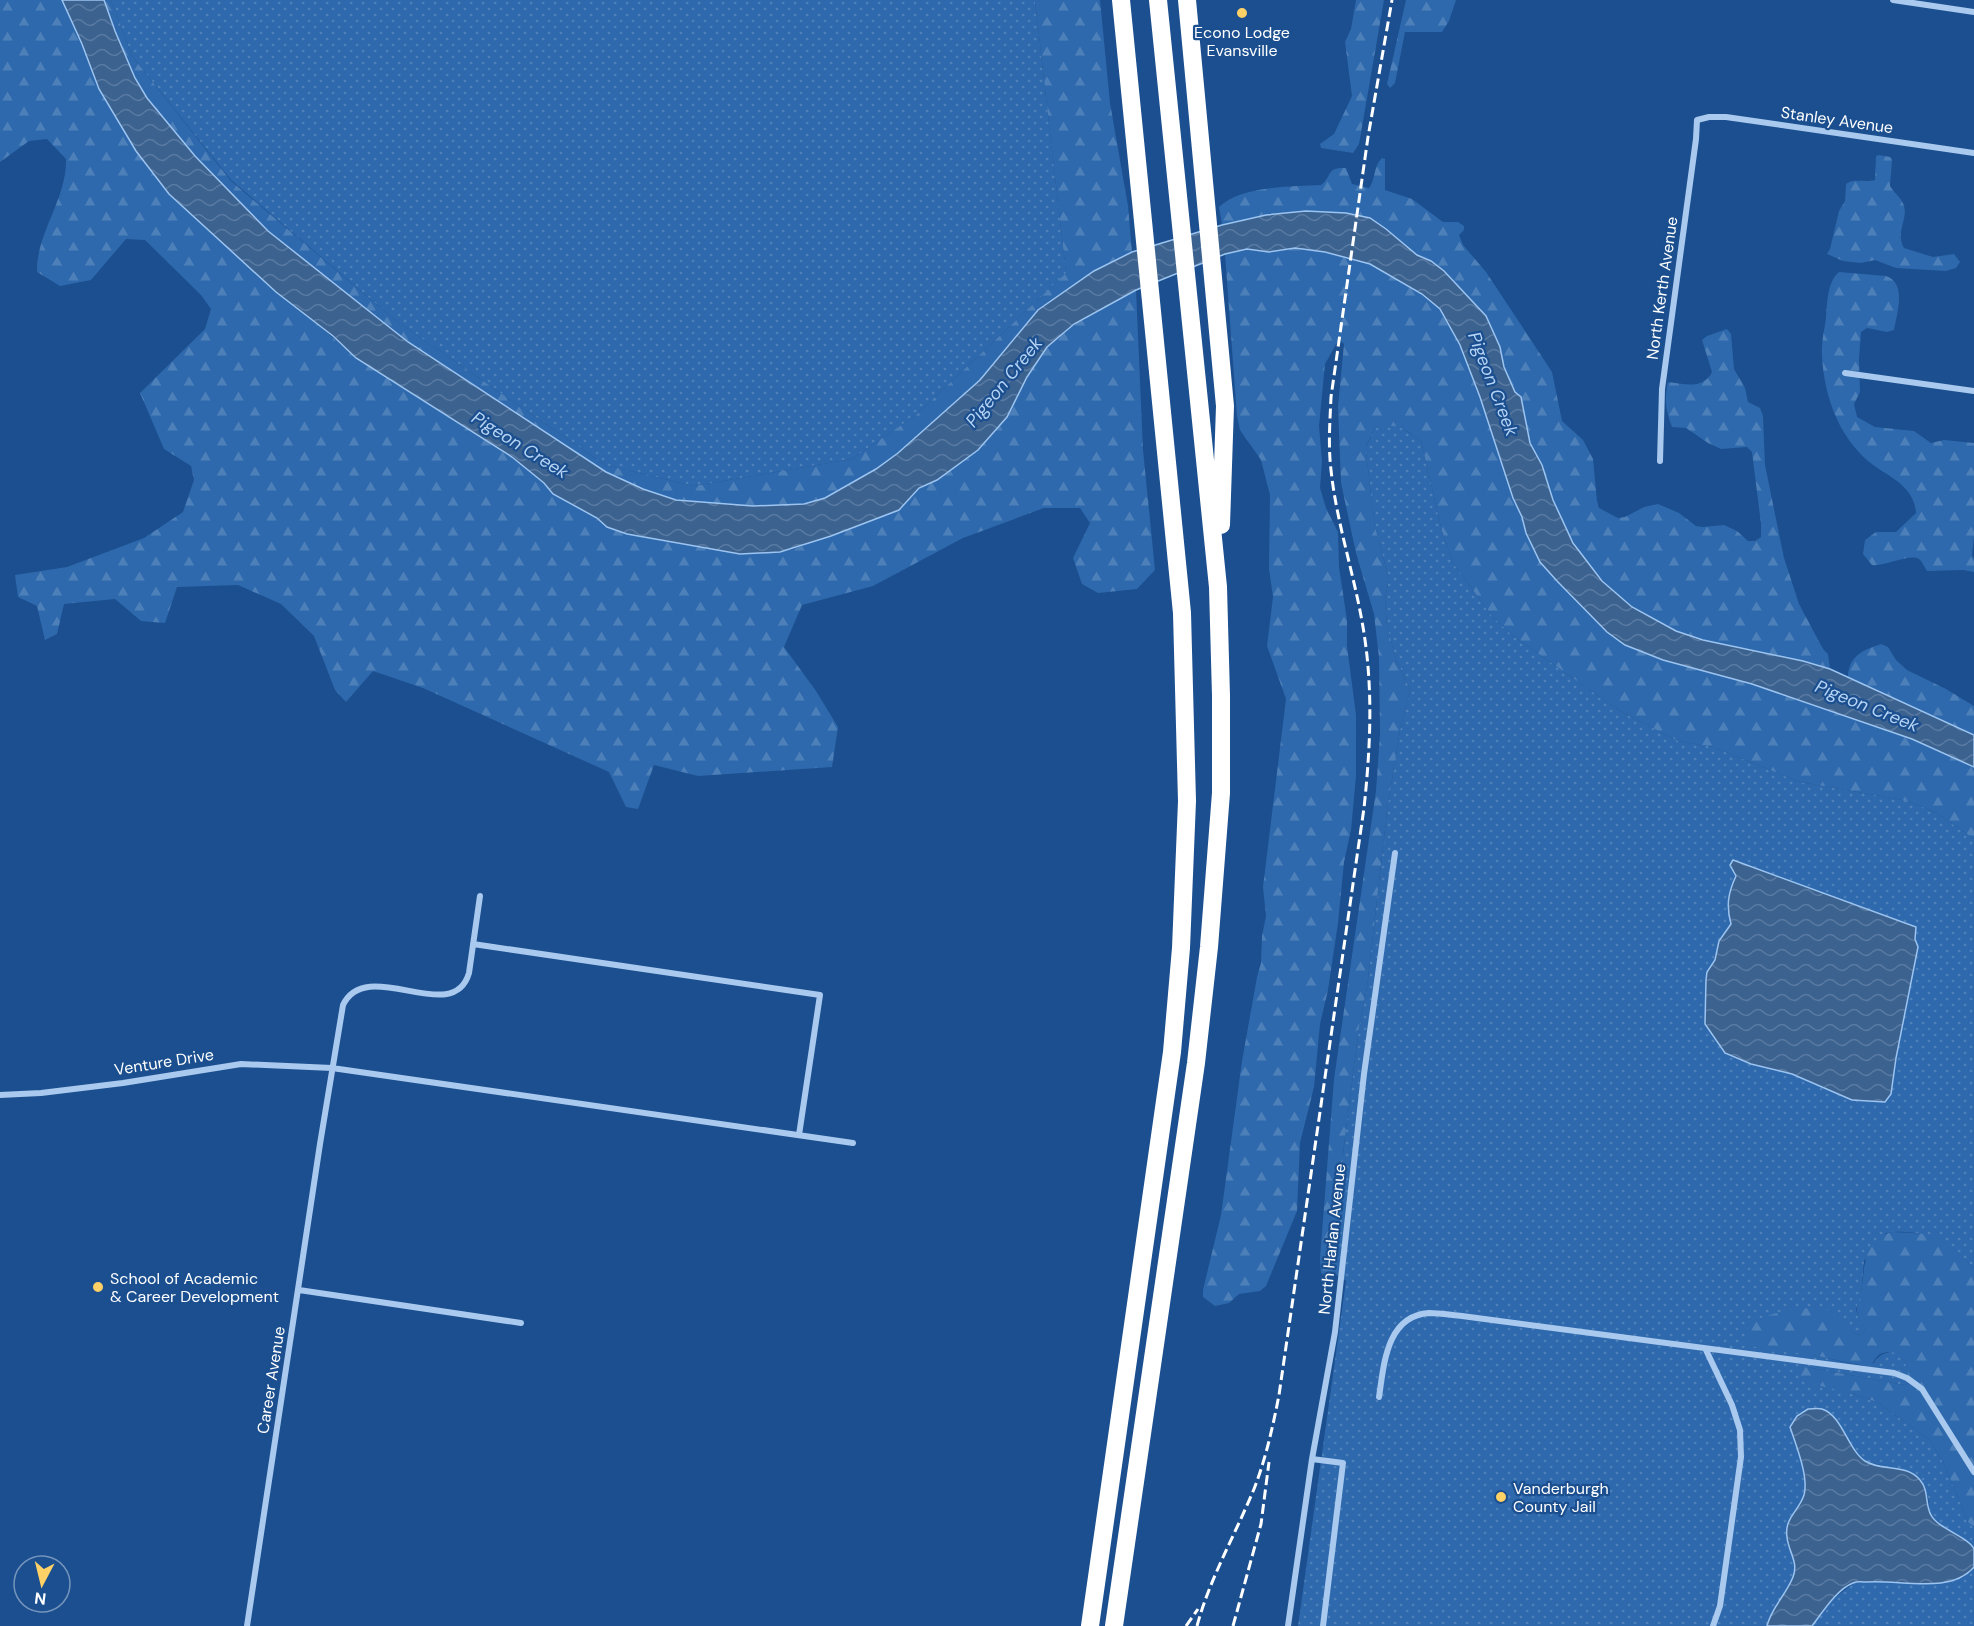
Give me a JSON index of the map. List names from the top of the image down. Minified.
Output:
{"streets":{"street":["Stanley Avenue","North Kerth Avenue","Venture Drive","North Harlan Avenue","Career Avenue"]},"crossings":[["Stanley Avenue","North Kerth Avenue"],["Venture Drive","Career Avenue"]],"water":["Pigeon Creek"],"places":["Econo Lodge Evansville","School of Academic & Career Development","Vanderburgh County Jail"],"north":"bottom"}
